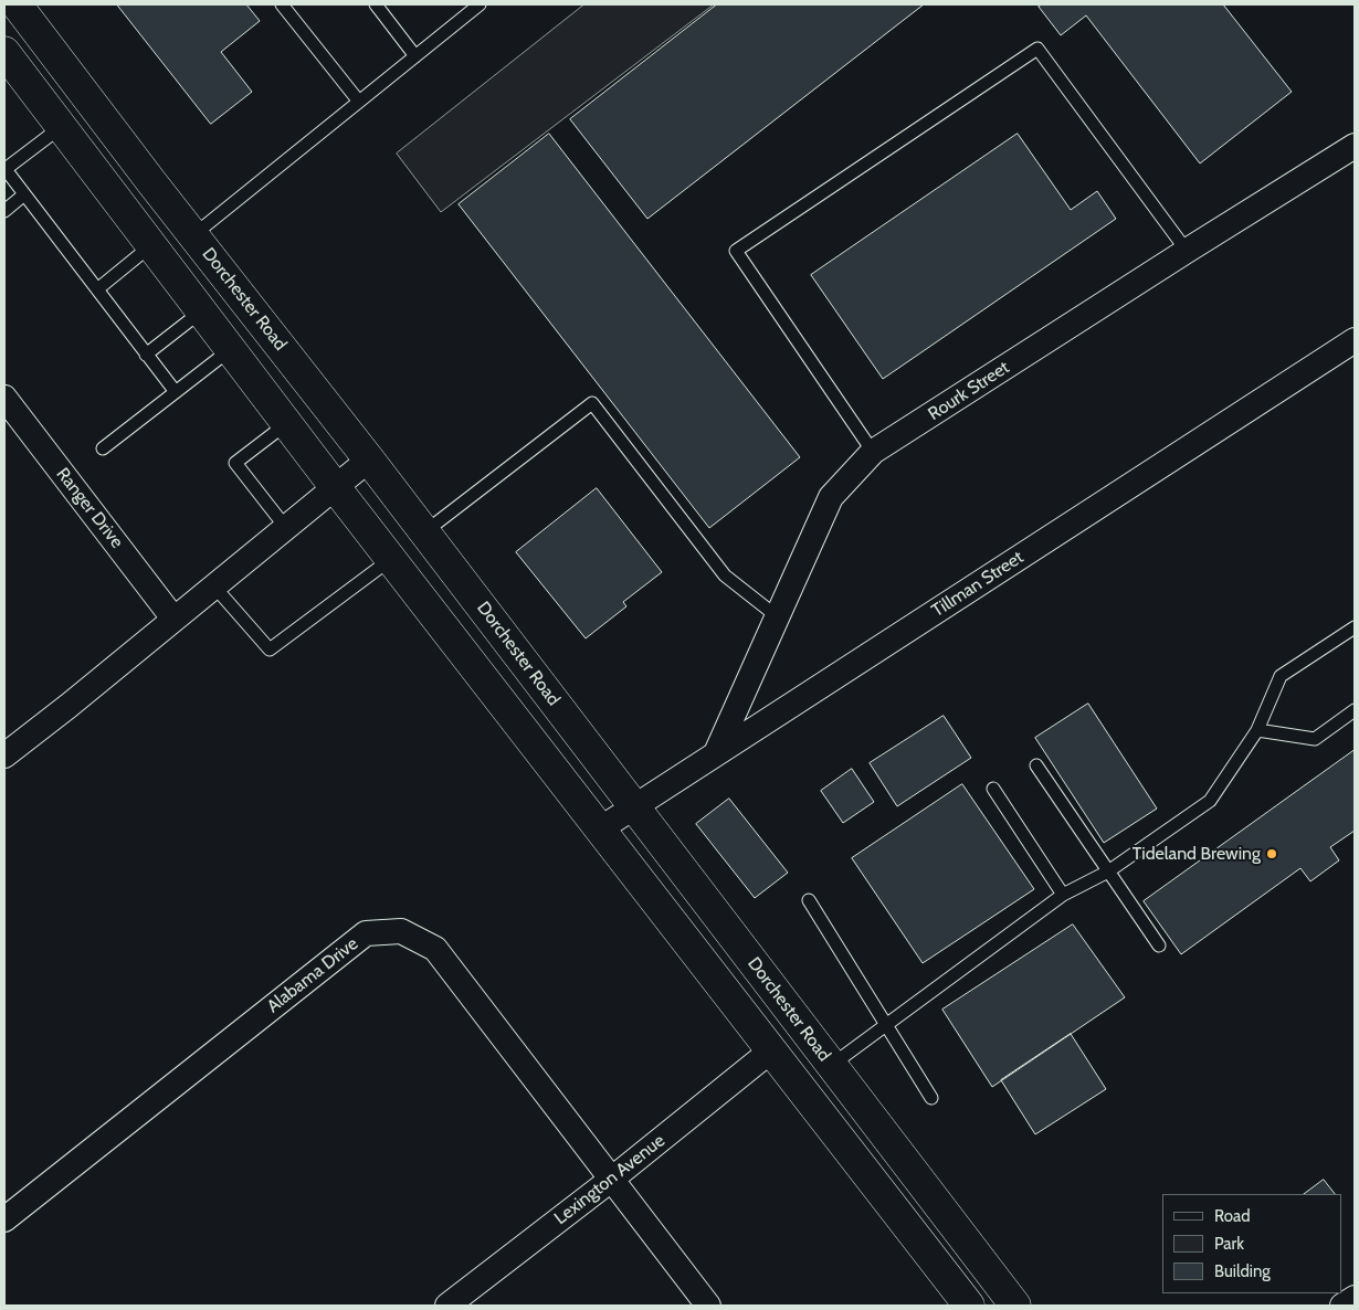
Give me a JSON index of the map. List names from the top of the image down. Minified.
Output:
{"streets":{"main road":["Dorchester Road"],"street":["Rourk Street","Ranger Drive","Tillman Street","Alabama Drive","Lexington Avenue"]},"crossings":[["Dorchester Road","Tillman Street"],["Rourk Street","Tillman Street"],["Alabama Drive","Lexington Avenue"]],"places":["Tideland Brewing"],"legend":["Road","Park","Building"]}
